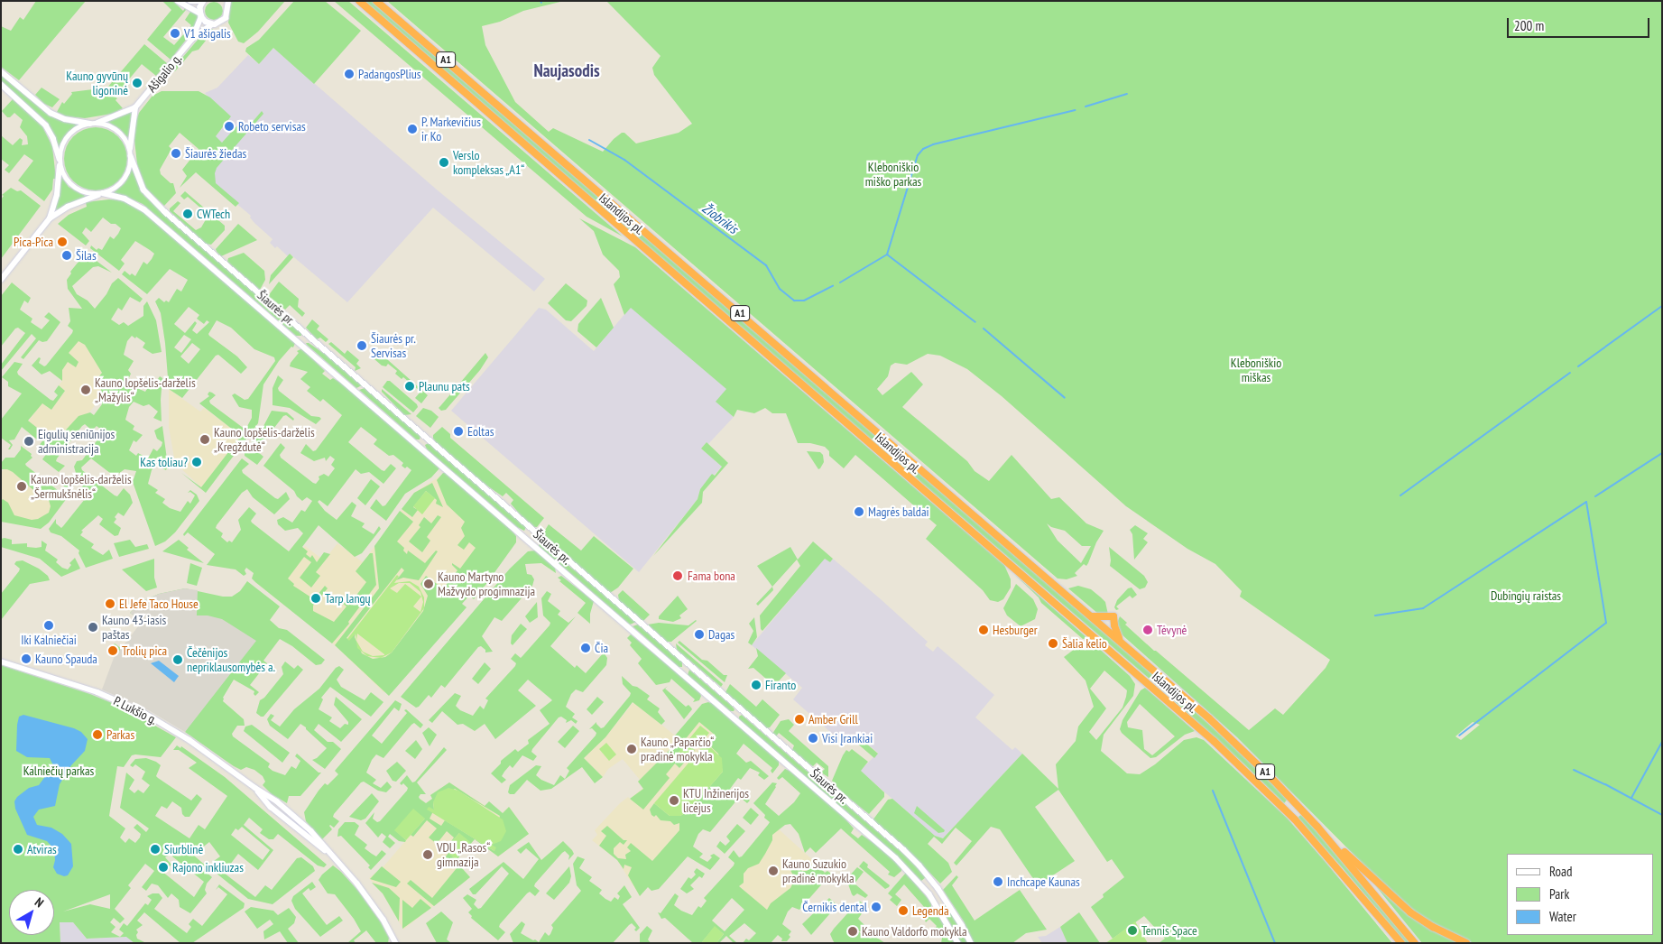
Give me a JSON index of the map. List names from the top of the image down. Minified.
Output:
{"streets":{"highway":["A1","Islandijos pl."],"main road":["Ašigalio g.","Šiaurės pr.","P. Lukšio g."]},"crossings":[["Ašigalio g.","Šiaurės pr."]],"districts":["Naujasodis"],"water":["Žiobrikis"],"parks":["Kleboniškio miško parkas","Kleboniškio miškas","Dubingių raistas","Kalniečių parkas"],"places":["V1 ašigalis","PadangosPlius","Kauno gyvūnų ligoninė","Robeto servisas","P. Markevičius ir Ko","Šiaurės žiedas","Verslo kompleksas „A1“","CWTech","Pica-Pica","Šilas","Šiaurės pr. Servisas","Plaunu pats","Kauno lopšelis-darželis „Mažylis“","Eoltas","Kauno lopšelis-darželis „Kregždutė“","Eigulių seniūnijos administracija","Kas toliau?","Kauno lopšelis-darželis „Šermukšnėlis“","Magrės baldai","Fama bona","Kauno Martyno Mažvydo progimnazija","Tarp langų","El Jefe Taco House","Iki Kalniečiai","Kauno 43-iasis paštas","Hesburger","Tėvynė","Dagas","Šalia kelio","Čia","Trolių pica","Kauno Spauda","Čečėnijos nepriklausomybės a.","Firanto","Amber Grill","Parkas","Visi Įrankiai","Kauno „Paparčio“ pradinė mokykla","KTU Inžinerijos licėjus","Atviras","Siurblinė","VDU „Rasos“ gimnazija","Rajono inkliuzas","Kauno Suzukio pradinė mokykla","Inchcape Kaunas","Černikis dental","Legenda","Tennis Space","Kauno Valdorfo mokykla"],"legend":["Road","Park","Water"],"scale_bar":"200 m","north":"top right"}
